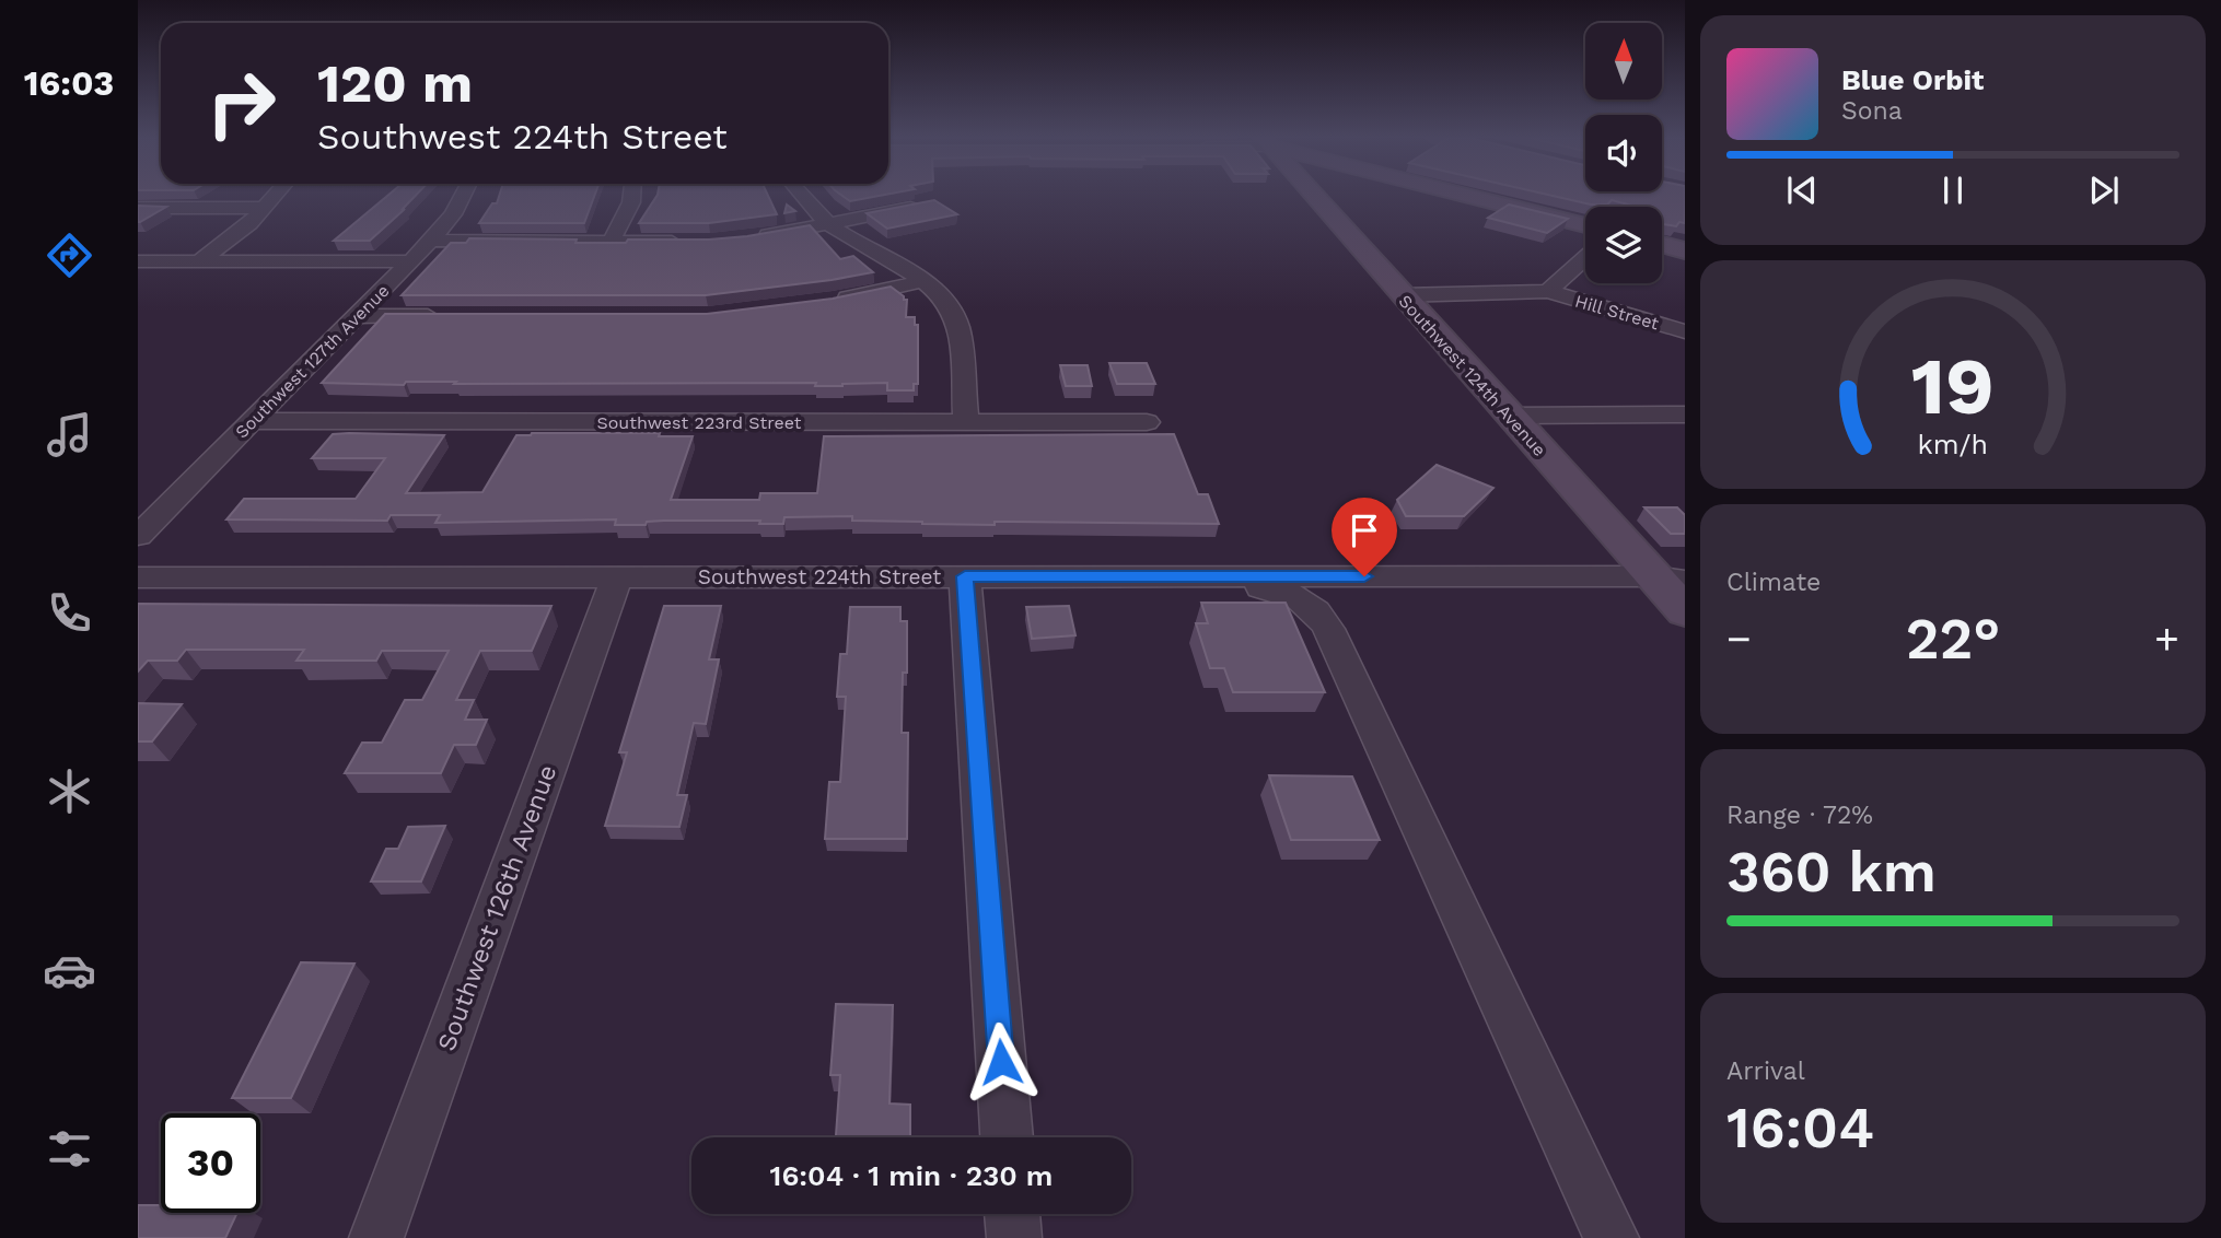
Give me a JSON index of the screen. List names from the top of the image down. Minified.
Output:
{"streets":{"street":["Hill Street","Southwest 127th Avenue","Southwest 124th Avenue","Southwest 223rd Street","Southwest 224th Street","Southwest 126th Avenue"]},"crossings":[["Hill Street","Southwest 124th Avenue"],["Southwest 127th Avenue","Southwest 223rd Street"],["Southwest 124th Avenue","Southwest 224th Street"],["Southwest 224th Street","Southwest 126th Avenue"]],"north":"top","page":{"tabs":"16:03","turn":["120 m","Southwest 224th Street"],"song":["Blue Orbit","Sona"],"tile":["Climate",["Range · 72%","360 km"],["Arrival","16:04"]],"heat":["−","22°","+"],"limit":"30","trip":"16:04 · 1 min · 230 m","gauge":["19","km/h"]}}
